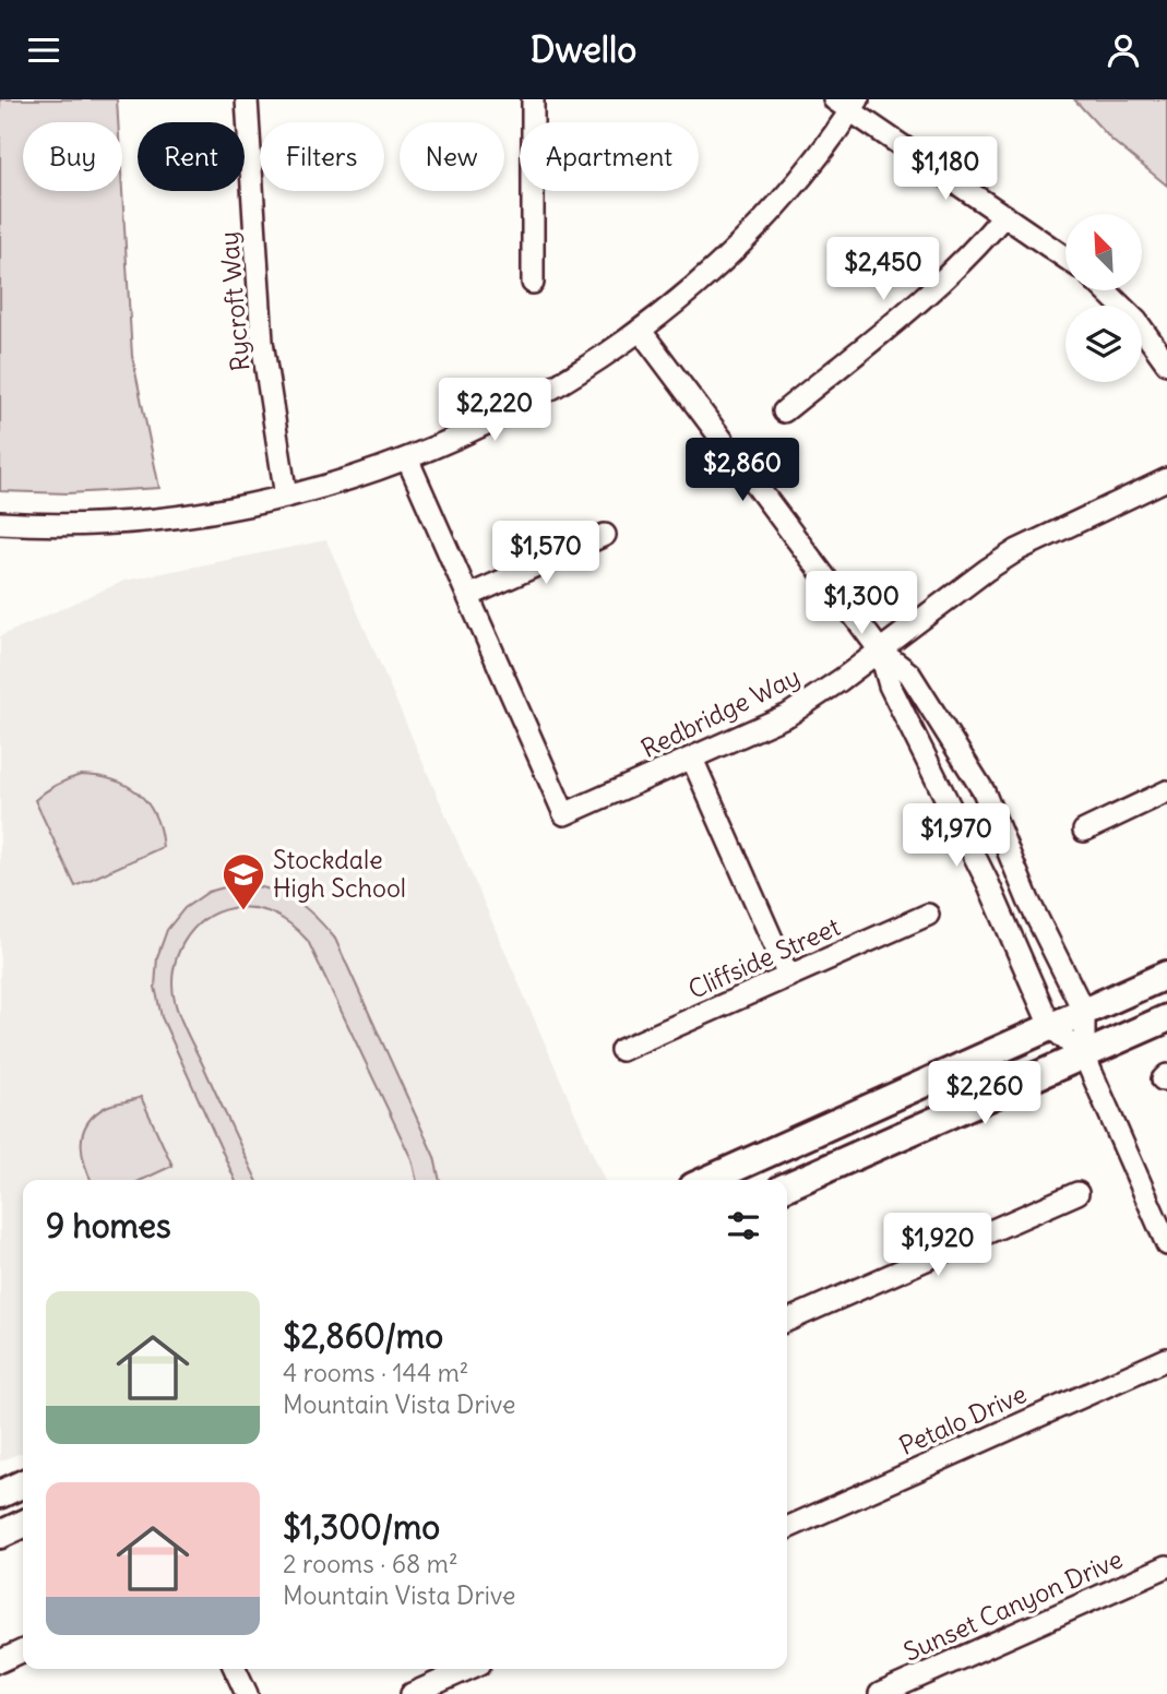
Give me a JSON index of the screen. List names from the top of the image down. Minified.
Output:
{"streets":{"street":["Rycroft Way","Redbridge Way","Cliffside Street","Petalo Drive","Sunset Canyon Drive"]},"places":{"school or university":["Stockdale High School"]},"north":"top left","page":{"header":"Dwello","chip":["Buy","Rent","Filters","New","Apartment"],"price":["$1,180","$2,450","$2,220","$2,860","$1,570","$1,300","$1,970","$2,260","$1,920"],"heading":"9 homes","list":[{"name":"$2,860/mo","note":"4 rooms · 144 m² · Mountain Vista Drive"},{"name":"$1,300/mo","note":"2 rooms · 68 m² · Mountain Vista Drive"}]}}
